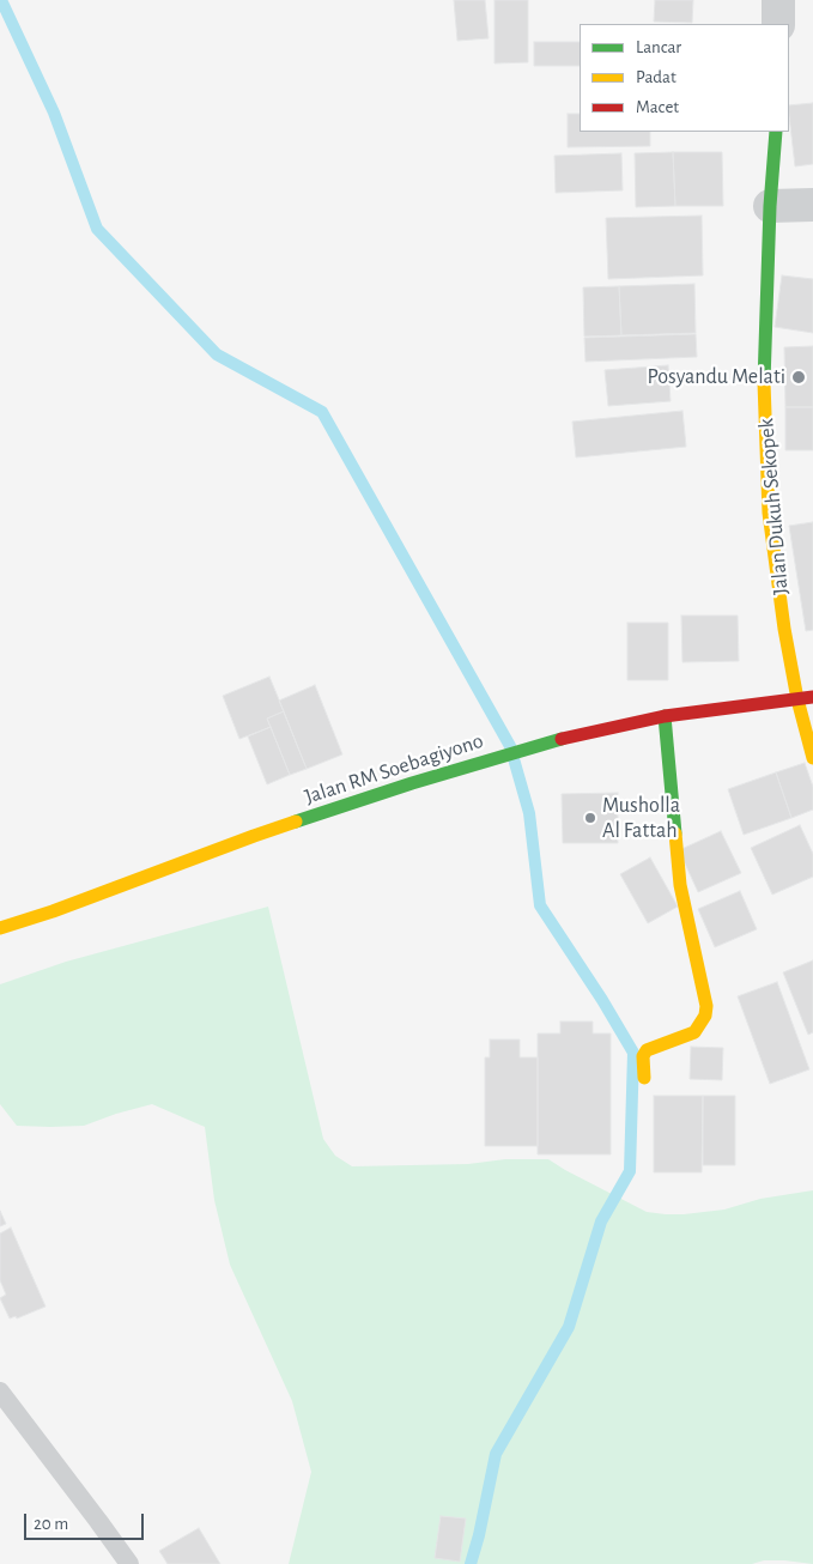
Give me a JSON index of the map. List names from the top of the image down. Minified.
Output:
{"streets":{"street":["Jalan Dukuh Sekopek","Jalan RM Soebagiyono"]},"crossings":[["Jalan Dukuh Sekopek","Jalan RM Soebagiyono"]],"places":["Posyandu Melati","Musholla Al Fattah"],"legend":["Lancar","Padat","Macet"],"scale_bar":"20 m"}
